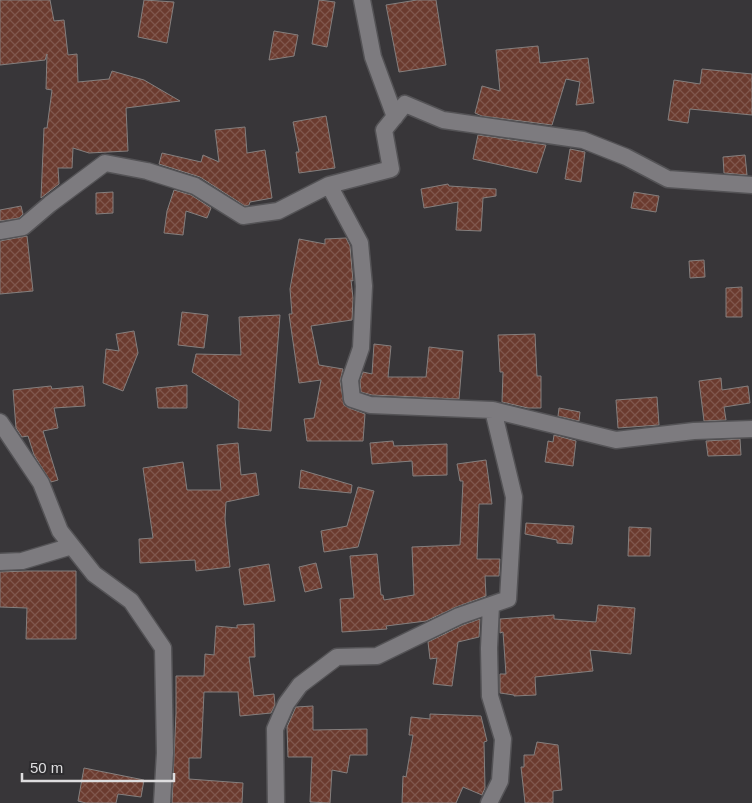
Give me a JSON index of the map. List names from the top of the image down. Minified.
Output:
{"scale_bar":"50 m"}
